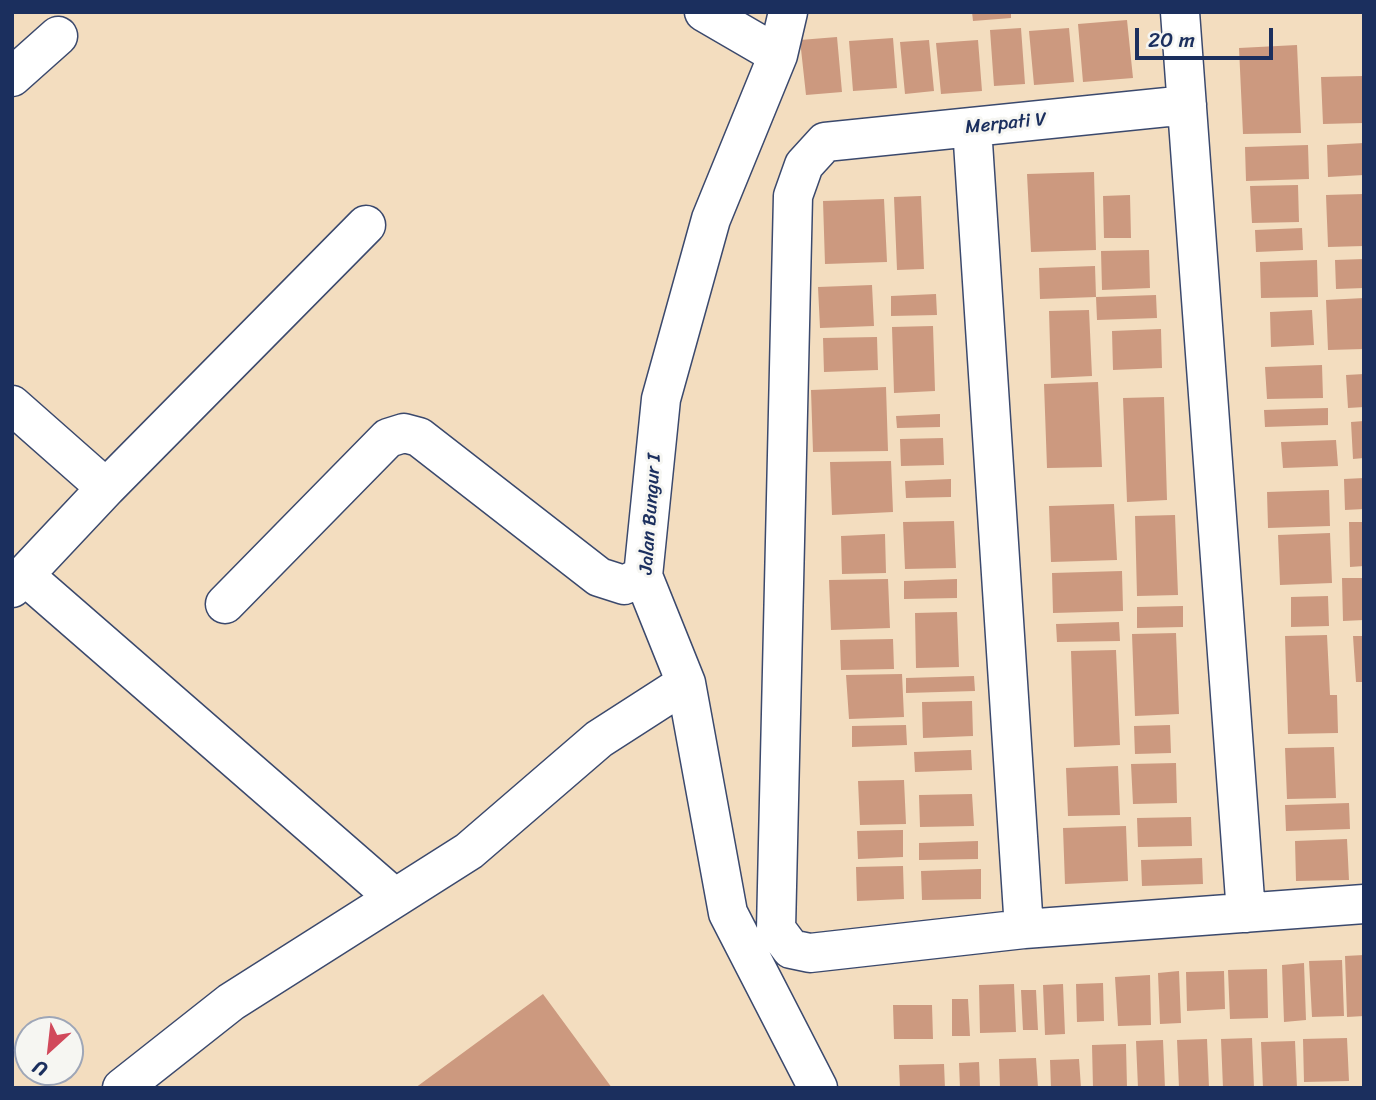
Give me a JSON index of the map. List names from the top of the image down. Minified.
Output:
{"streets":{"street":["Merpati V","Jalan Bungur I"]},"scale_bar":"20 m","north":"bottom left"}
